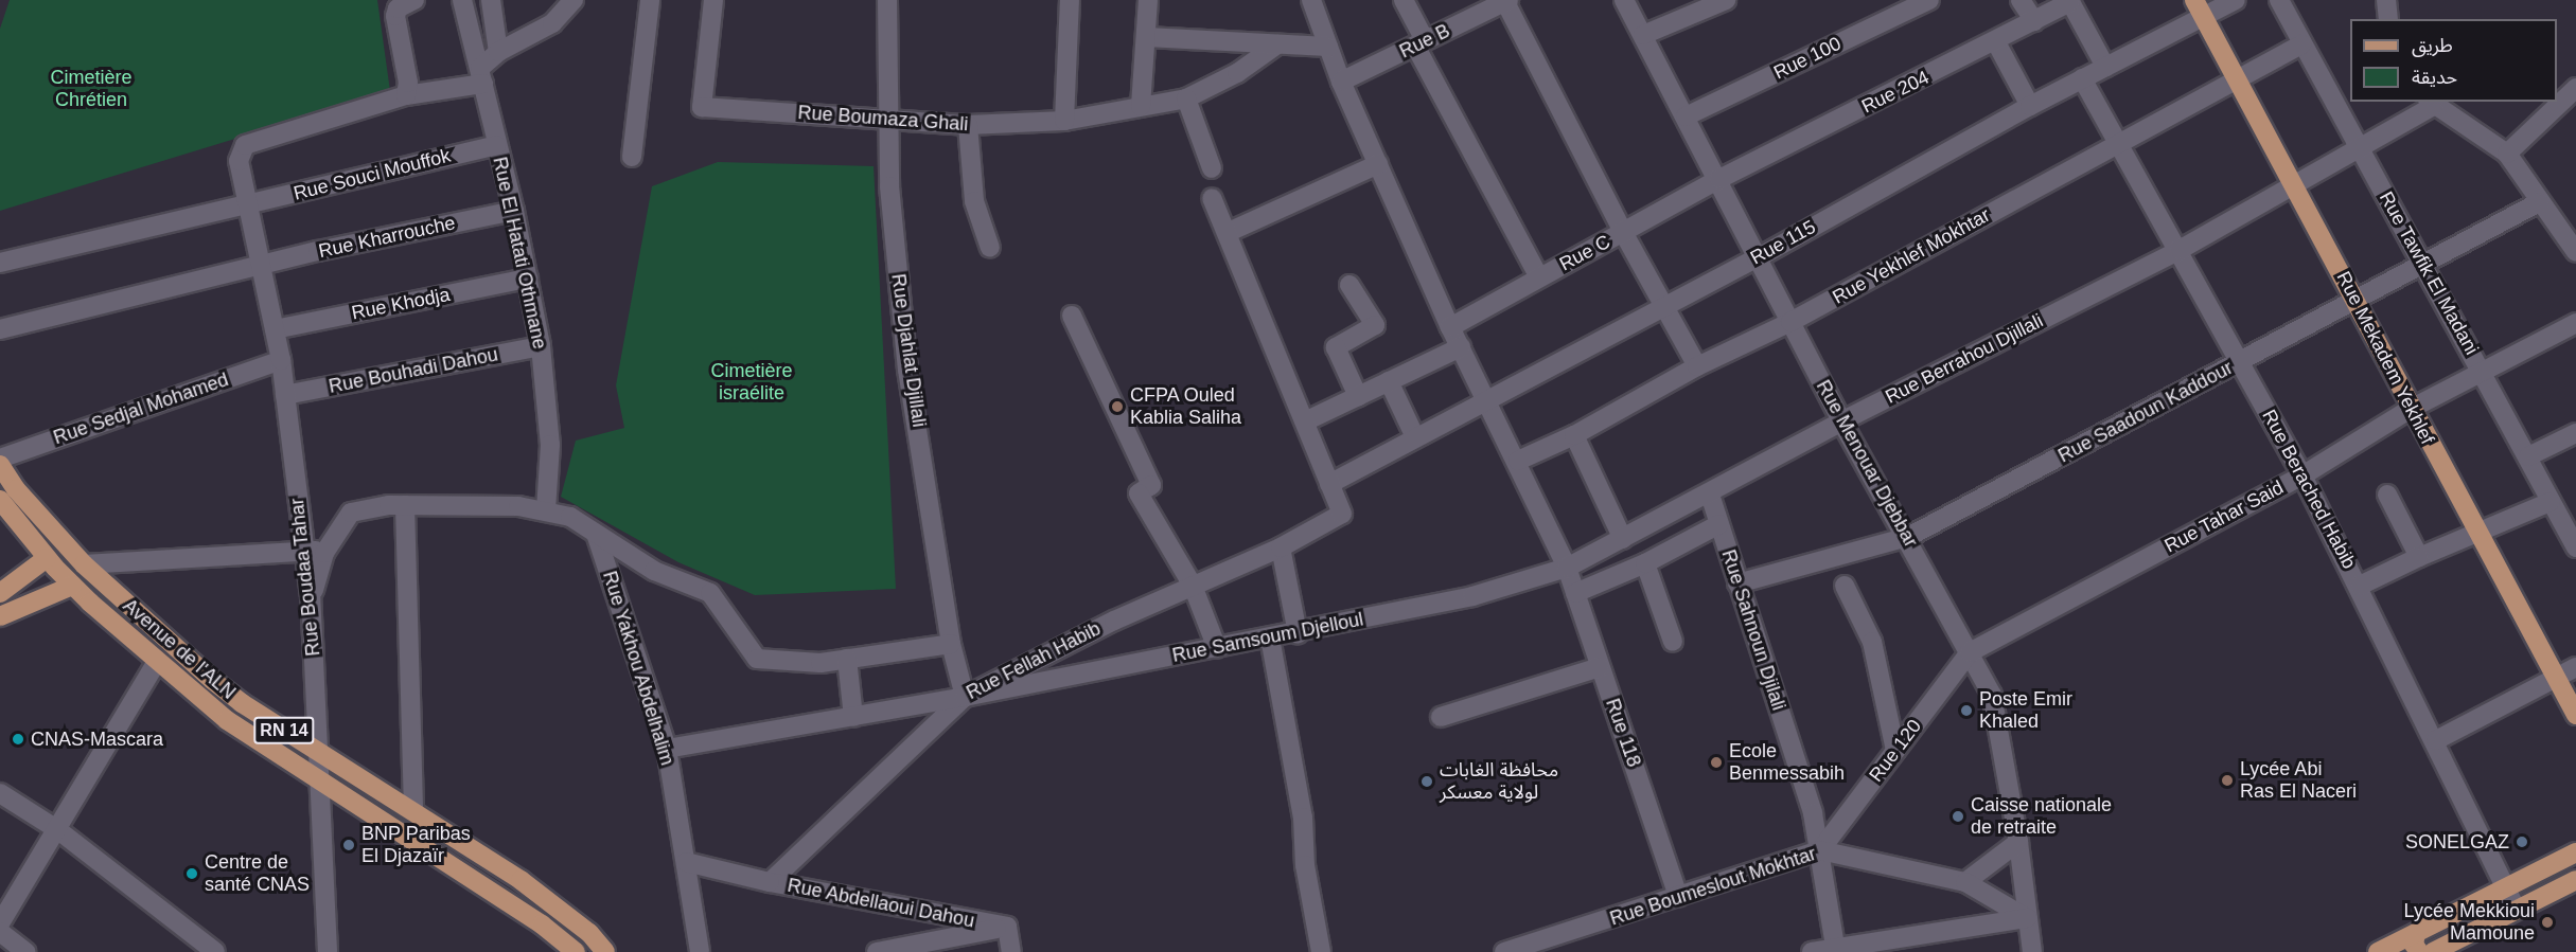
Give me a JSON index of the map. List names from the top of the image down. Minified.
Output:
{"streets":{"main road":["Rue Mekadem Yekhlef","Avenue de l'ALN","RN 14"],"street":["Rue B","Rue 100","Rue 204","Rue Boumaza Ghali","Rue Souci Mouffok","Rue Kharrouche","Rue 115","Rue El Hatati Othmane","Rue C","Rue Yekhlef Mokhtar","Rue Tawfik El Madani","Rue Khodja","Rue Djahlat Djillali","Rue Berrahou Djillali","Rue Bouhadi Dahou","Rue Sedjal Mohamed","Rue Saadoun Kaddour","Rue Menouar Djebbar","Rue Berached Habib","Rue Tahar Said","Rue Boudaa Tahar","Rue Sahnoun Djilali","Rue Samsoum Djelloul","Rue Fellah Habib","Rue Yakhou Abdelhalim","Rue 118","Rue 120","Rue Boumeslout Mokhtar","Rue Abdellaoui Dahou"]},"crossings":[["Rue B","Rue 118"],["Rue 100","Rue Menouar Djebbar"],["Rue 204","Rue C"],["Rue 204","Rue Menouar Djebbar"],["Rue Boumaza Ghali","Rue Djahlat Djillali"],["Rue Souci Mouffok","Rue El Hatati Othmane"],["Rue Souci Mouffok","Rue Boudaa Tahar"],["Rue Kharrouche","Rue El Hatati Othmane"],["Rue Kharrouche","Rue Boudaa Tahar"],["Rue 115","Rue Mekadem Yekhlef"],["Rue 115","Rue Menouar Djebbar"],["Rue 115","Rue Berached Habib"],["Rue 115","Rue Fellah Habib"],["Rue 115","Rue 118"],["Rue El Hatati Othmane","Rue Khodja"],["Rue El Hatati Othmane","Rue Bouhadi Dahou"],["Rue C","Rue Menouar Djebbar"],["Rue C","Rue 118"],["Rue Yekhlef Mokhtar","Rue Tawfik El Madani"],["Rue Yekhlef Mokhtar","Rue Mekadem Yekhlef"],["Rue Yekhlef Mokhtar","Rue Menouar Djebbar"],["Rue Yekhlef Mokhtar","Rue Berached Habib"],["Rue Yekhlef Mokhtar","Rue 118"],["Rue Tawfik El Madani","Rue Berrahou Djillali"],["Rue Tawfik El Madani","Rue Saadoun Kaddour"],["Rue Tawfik El Madani","Rue Tahar Said"],["Rue Khodja","Rue Boudaa Tahar"],["Rue Djahlat Djillali","Rue Samsoum Djelloul"],["Rue Djahlat Djillali","Rue Fellah Habib"],["Rue Djahlat Djillali","Rue Abdellaoui Dahou"],["Rue Mekadem Yekhlef","Rue Berrahou Djillali"],["Rue Mekadem Yekhlef","Rue Saadoun Kaddour"],["Rue Mekadem Yekhlef","Rue Tahar Said"],["Rue Berrahou Djillali","Rue Menouar Djebbar"],["Rue Berrahou Djillali","Rue Berached Habib"],["Rue Berrahou Djillali","Rue Sahnoun Djilali"],["Rue Berrahou Djillali","Rue Samsoum Djelloul"],["Rue Berrahou Djillali","Rue 118"],["Rue Bouhadi Dahou","Rue Boudaa Tahar"],["Rue Sedjal Mohamed","Rue Boudaa Tahar"],["Rue Saadoun Kaddour","Rue Menouar Djebbar"],["Rue Saadoun Kaddour","Rue Berached Habib"],["Rue Saadoun Kaddour","Rue Sahnoun Djilali"],["Rue Menouar Djebbar","Rue Tahar Said"],["Rue Menouar Djebbar","Rue 120"],["Rue Menouar Djebbar","Rue Boumeslout Mokhtar"],["Rue Berached Habib","Rue Tahar Said"],["Rue Tahar Said","Rue 120"],["Rue Boudaa Tahar","Avenue de l'ALN"],["Rue Sahnoun Djilali","Rue 120"],["Rue Sahnoun Djilali","Rue Boumeslout Mokhtar"],["Rue Samsoum Djelloul","Rue Fellah Habib"],["Rue Samsoum Djelloul","Rue 118"],["Rue Samsoum Djelloul","Rue Abdellaoui Dahou"],["Rue Fellah Habib","Rue Yakhou Abdelhalim"],["Rue Fellah Habib","Rue Abdellaoui Dahou"],["Rue 118","Rue Boumeslout Mokhtar"],["Rue 120","Rue Boumeslout Mokhtar"]],"parks":["Cimetière Chrétien","Cimetière israélite"],"places":["CFPA Ouled Kablia Saliha","Poste Emir Khaled","CNAS-Mascara","Ecole Benmessabih","Lycée Abi Ras El Naceri","محافظة الغابات لولاية معسكر","Caisse nationale de retraite","SONELGAZ","BNP Paribas El Djazaïr","Centre de santé CNAS","Lycée Mekkioui Mamoune"],"legend":["طريق","حديقة"]}
